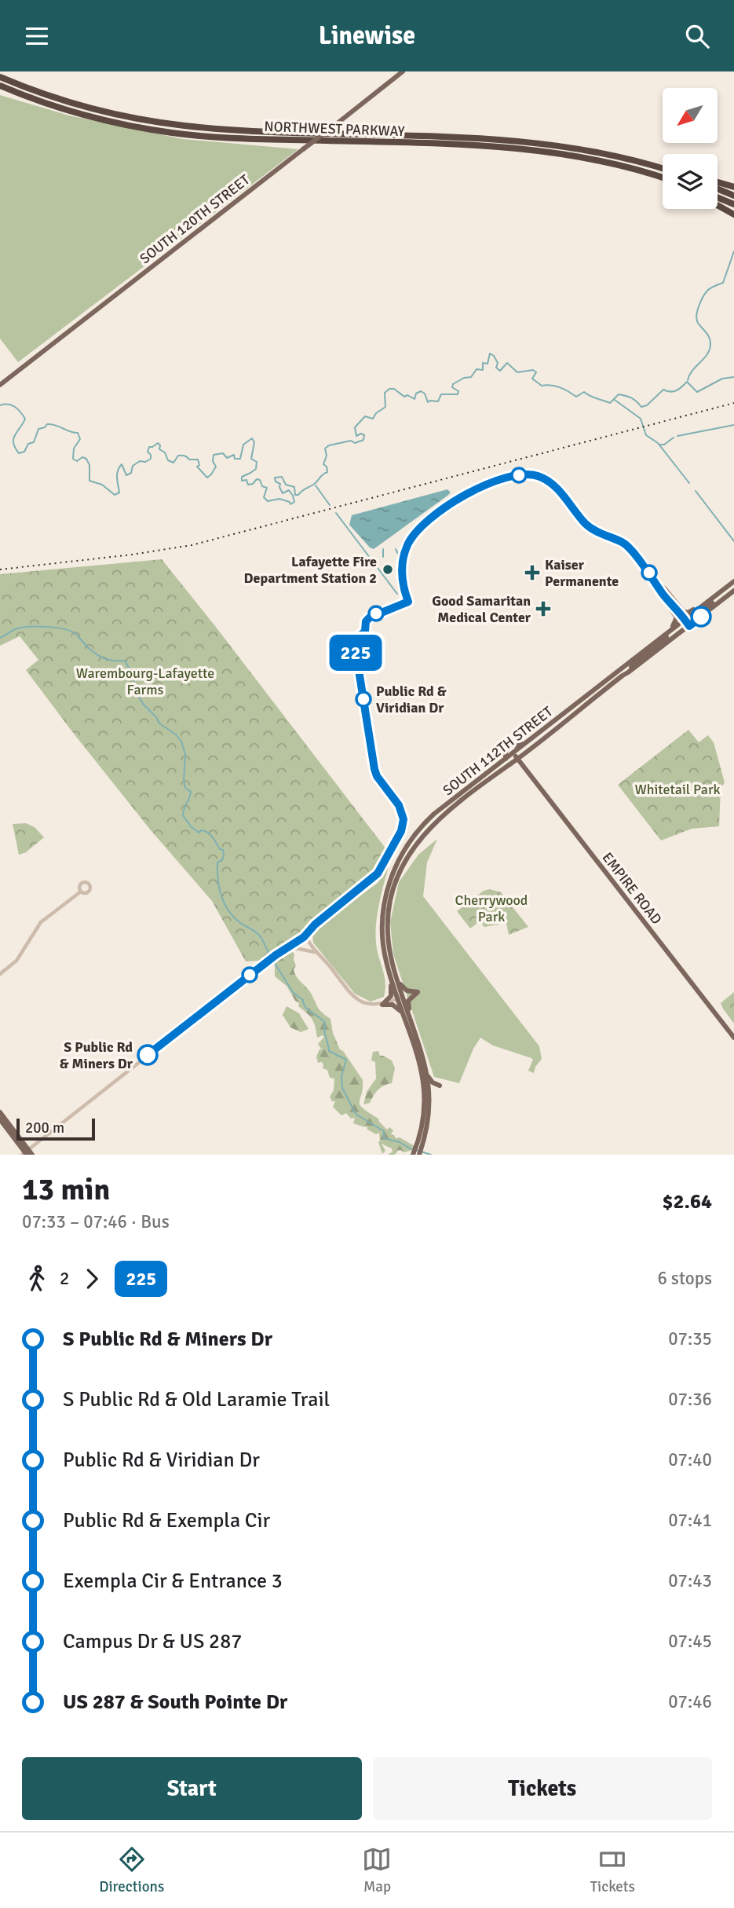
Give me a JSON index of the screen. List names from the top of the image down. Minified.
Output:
{"streets":{"highway":["NORTHWEST PARKWAY"],"main road":["SOUTH 120TH STREET","SOUTH 112TH STREET","EMPIRE ROAD"]},"crossings":[["SOUTH 112TH STREET","EMPIRE ROAD"]],"parks":["Warembourg-Lafayette Farms","Whitetail Park","Cherrywood Park"],"places":{"other":["Lafayette Fire Department Station 2","Public Rd & Viridian Dr","S Public Rd & Miners Dr"],"health":["Kaiser Permanente","Good Samaritan Medical Center"]},"lines":["bus line 225"],"scale_bar":"200 m","north":"bottom left","page":{"header":"Linewise","on_map":"225","scale":"200 m","heading":["13 min","07:33 – 07:46 · Bus","$2.64"],"legs":["2","225","6 stops"],"list":[{"name":"S Public Rd & Miners Dr","value":"07:35"},{"name":"S Public Rd & Old Laramie Trail","value":"07:36"},{"name":"Public Rd & Viridian Dr","value":"07:40"},{"name":"Public Rd & Exempla Cir","value":"07:41"},{"name":"Exempla Cir & Entrance 3","value":"07:43"},{"name":"Campus Dr & US 287","value":"07:45"},{"name":"US 287 & South Pointe Dr","value":"07:46"}],"buttons":["Start","Tickets"],"tabs":["Directions","Map","Tickets"]}}
